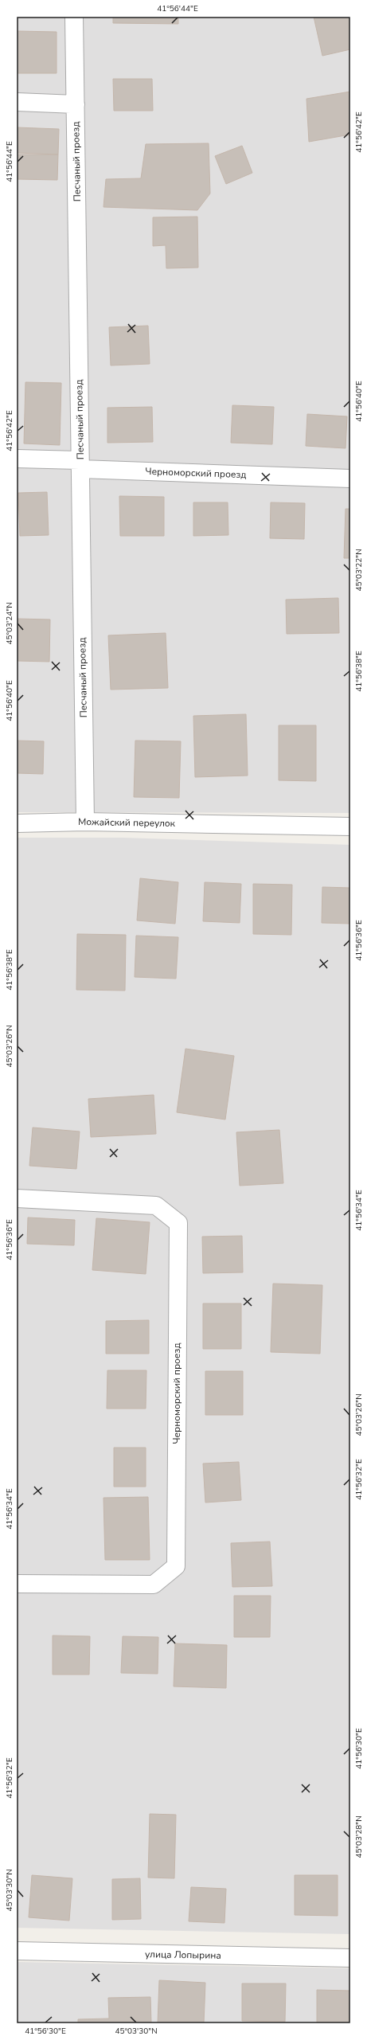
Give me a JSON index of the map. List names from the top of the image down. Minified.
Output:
{"streets":{"street":["Песчаный проезд","Черноморский проезд","Можайский переулок","улица Лопырина"]},"crossings":[["Песчаный проезд","Черноморский проезд"],["Песчаный проезд","Можайский переулок"]],"coordinates":["41°56'44\"E","41°56'42\"E","41°56'40\"E","45°03'22\"N","45°03'24\"N","41°56'38\"E","41°56'36\"E","45°03'26\"N","41°56'34\"E","41°56'32\"E","41°56'30\"E","45°03'28\"N","45°03'30\"N"]}
